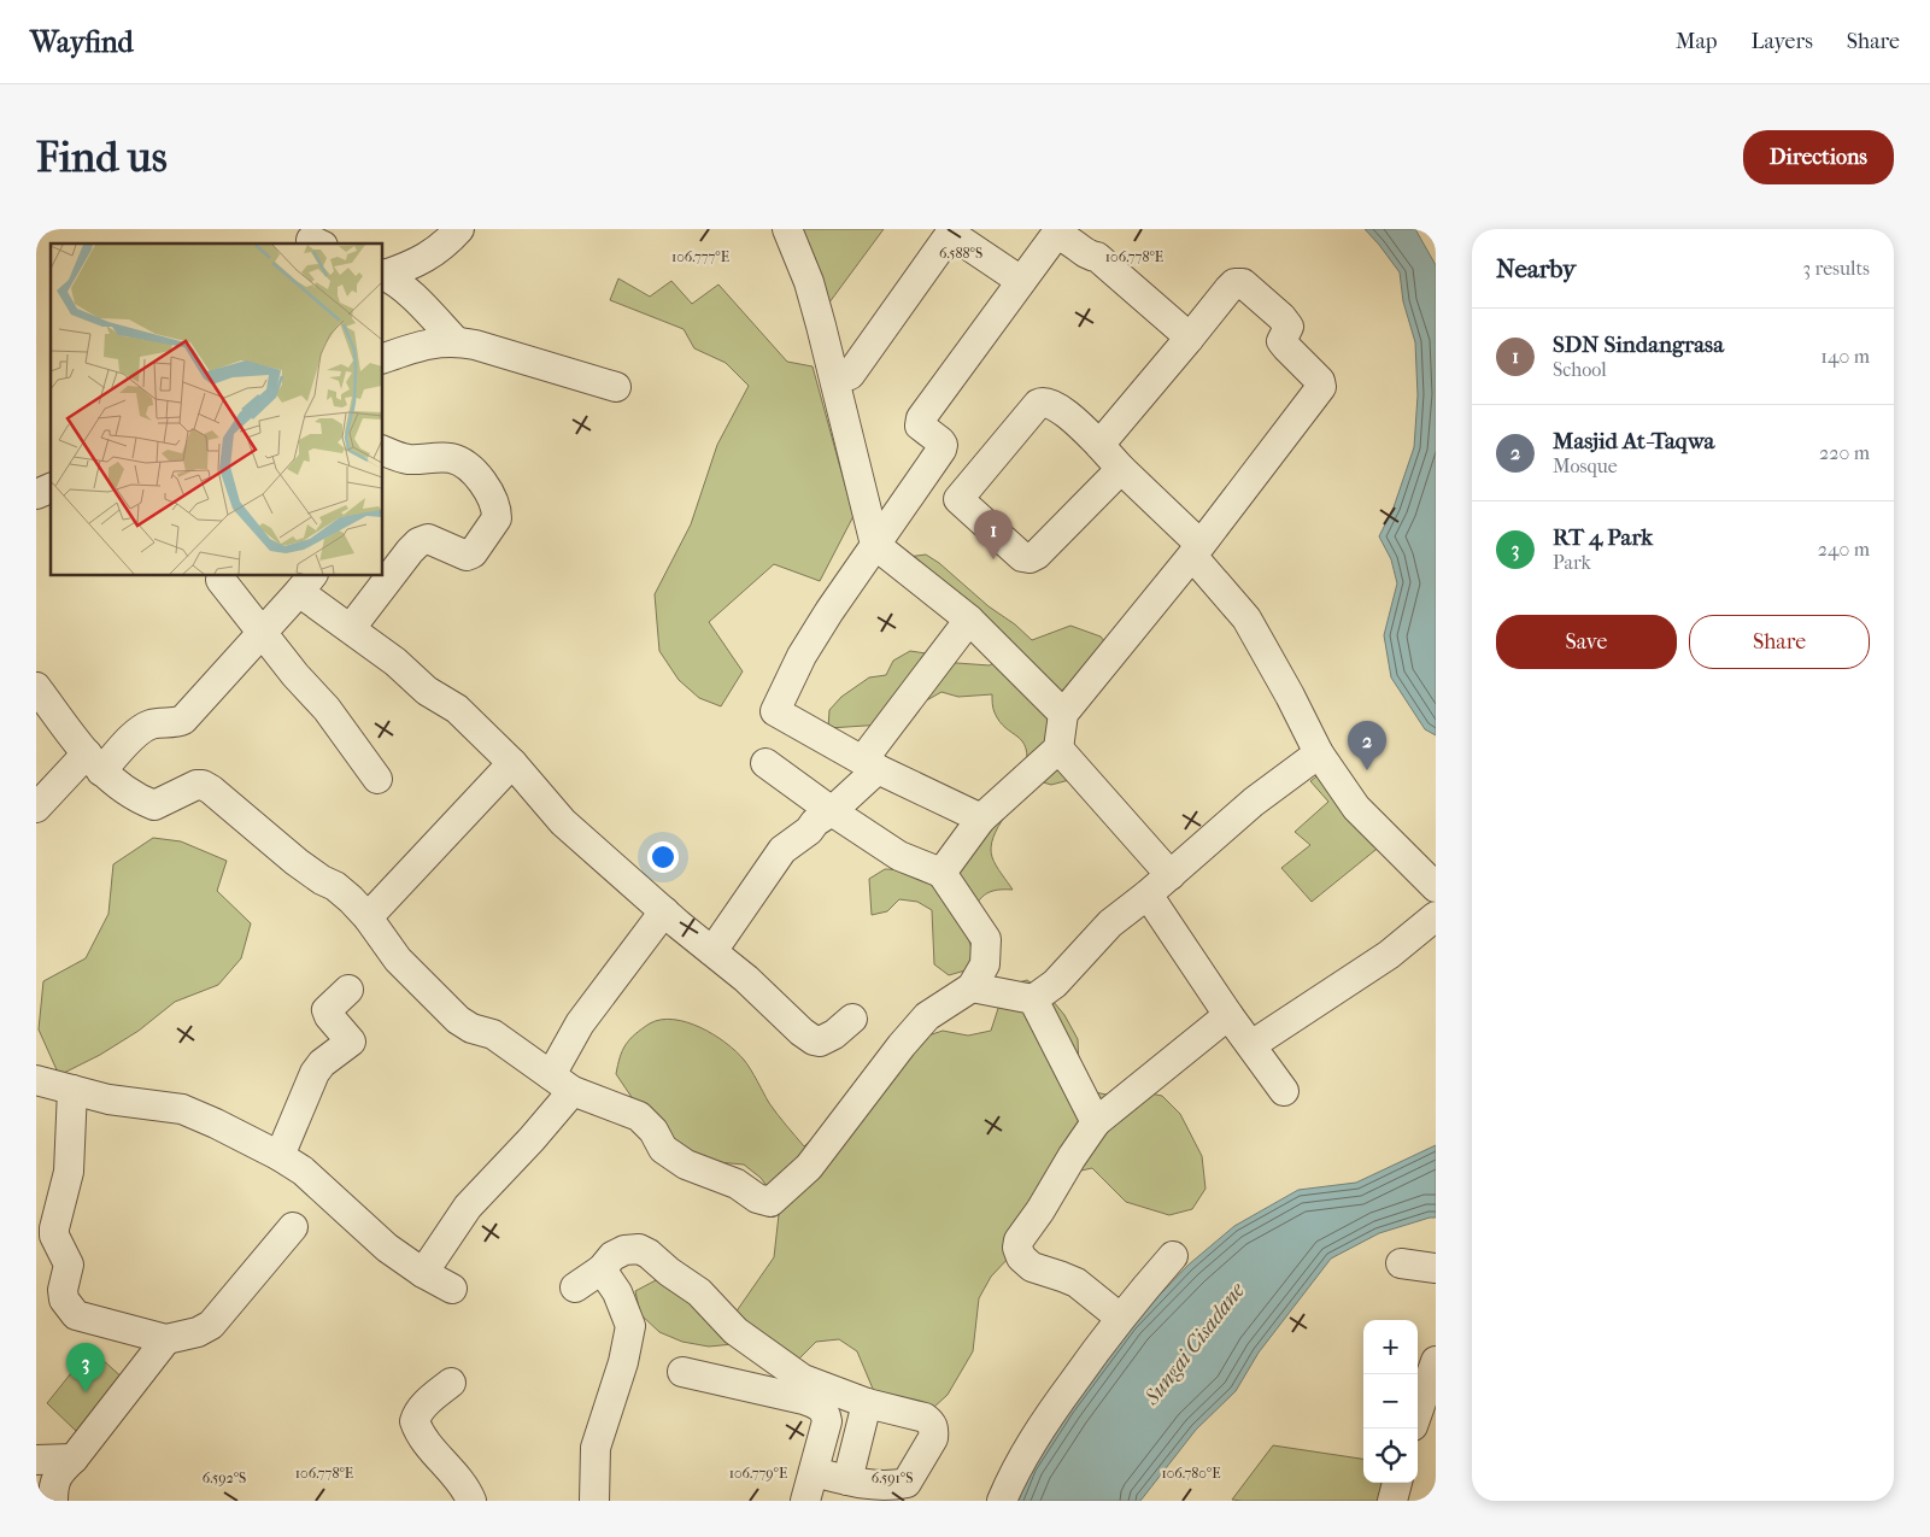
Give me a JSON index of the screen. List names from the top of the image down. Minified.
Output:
{"water":["Sungai Cisadane"],"page":{"header":"Wayfind","nav":["Map","Layers","Share"],"buttons":["Directions",["Save","Share"]],"title":"Find us","heading":["Nearby","3 results"],"list":[{"mark":"1","name":"SDN Sindangrasa","note":"School","value":"140 m"},{"mark":"2","name":"Masjid At-Taqwa","note":"Mosque","value":"220 m"},{"mark":"3","name":"RT 4 Park","note":"Park","value":"240 m"}],"pins":["1","2","3"],"map_buttons":["+","−"]},"coordinates":["6.588°S","106.778°E","106.777°E","106.779°E","106.780°E","6.592°S","6.591°S"]}
